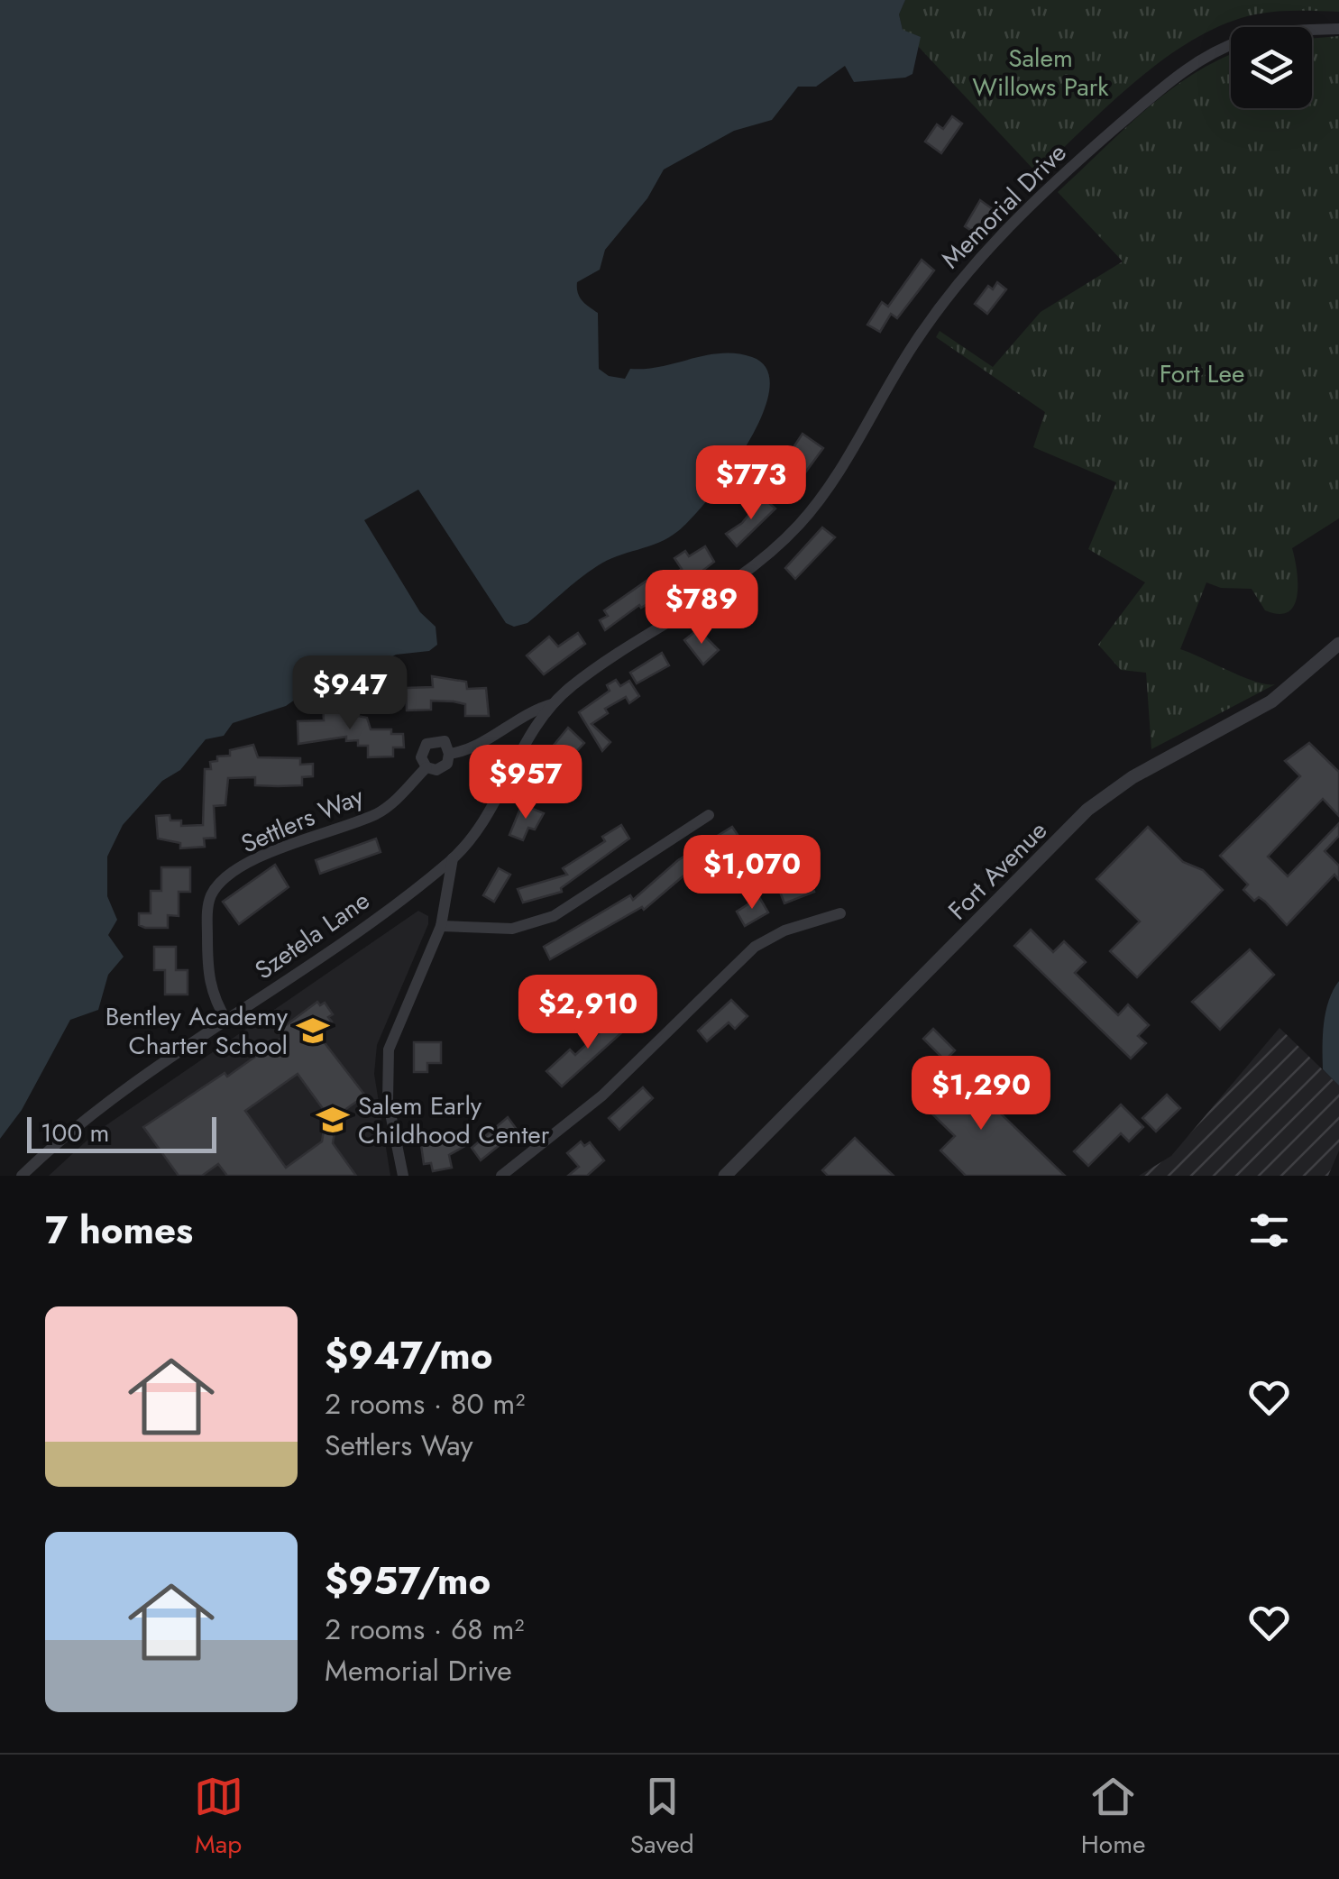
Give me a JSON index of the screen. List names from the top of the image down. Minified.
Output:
{"streets":{"street":["Memorial Drive","Settlers Way","Fort Avenue","Szetela Lane"]},"crossings":[["Memorial Drive","Settlers Way"],["Memorial Drive","Szetela Lane"],["Settlers Way","Szetela Lane"]],"parks":["Salem Willows Park","Fort Lee"],"places":{"school or university":["Bentley Academy Charter School","Salem Early Childhood Center"]},"scale_bar":"100 m","page":{"price":["$773","$789","$947","$957","$1,070","$2,910","$1,290"],"scale":"100 m","heading":"7 homes","list":[{"name":"$947/mo","note":"2 rooms · 80 m² · Settlers Way"},{"name":"$957/mo","note":"2 rooms · 68 m² · Memorial Drive"}],"tabs":["Map","Saved","Home"]}}
